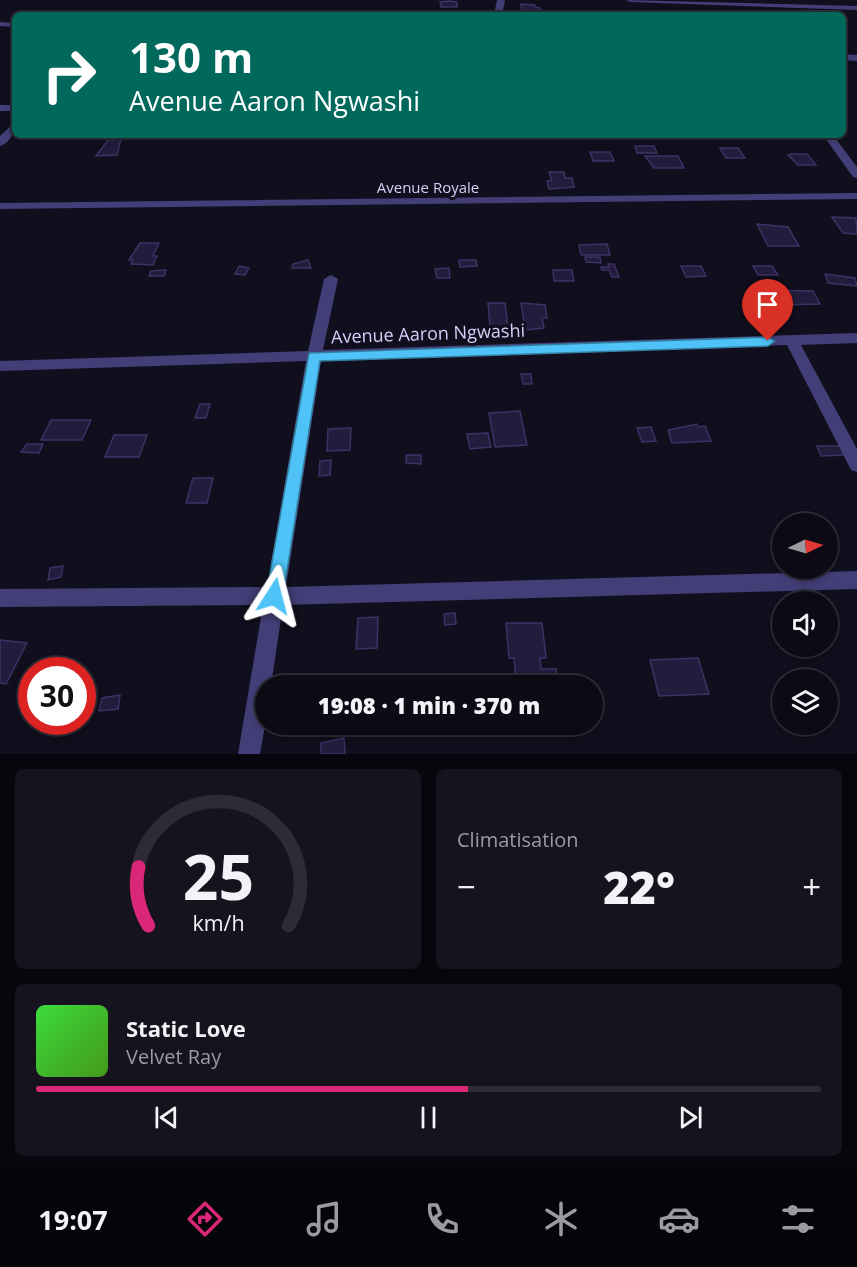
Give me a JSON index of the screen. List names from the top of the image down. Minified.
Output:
{"streets":{"street":["Avenue Royale","Avenue Aaron Ngwashi"]},"north":"right","page":{"turn":["130 m","Avenue Aaron Ngwashi"],"limit":"30","trip":"19:08 · 1 min · 370 m","tile":"Climatisation","heat":["−","22°","+"],"song":["Static Love","Velvet Ray"],"tabs":"19:07","gauge":["25","km/h"]}}
